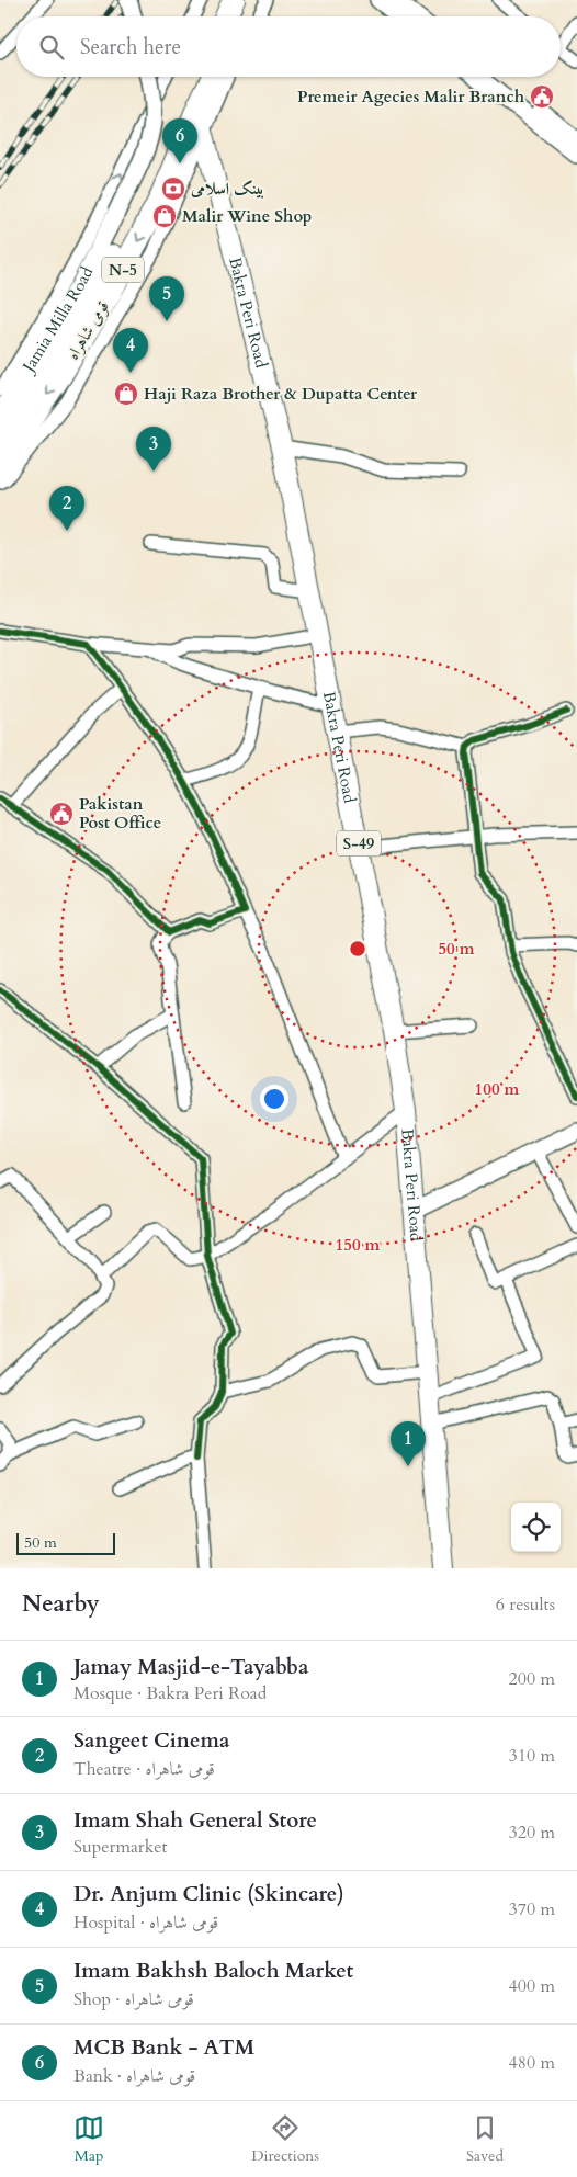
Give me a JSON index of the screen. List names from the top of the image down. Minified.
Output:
{"streets":{"highway":["N-5","قومی شاہراہ"],"main road":["Bakra Peri Road","Jamia Milla Road","S-49"]},"places":{"public building":["Premeir Agecies Malir Branch","Pakistan Post Office"],"bank":["بینک اسلامی"],"shop":["Malir Wine Shop","Haji Raza Brother & Dupatta Center"]},"scale_bar":"50 m","page":{"search":"Search here","pins":["6","5","4","3","2","1"],"scale":"50 m","heading":["Nearby","6 results"],"list":[{"mark":"1","name":"Jamay Masjid-e-Tayabba","note":"Mosque · Bakra Peri Road","value":"200 m"},{"mark":"2","name":"Sangeet Cinema","note":"Theatre · قومی شاہراہ","value":"310 m"},{"mark":"3","name":"Imam Shah General Store","note":"Supermarket","value":"320 m"},{"mark":"4","name":"Dr. Anjum Clinic (Skincare)","note":"Hospital · قومی شاہراہ","value":"370 m"},{"mark":"5","name":"Imam Bakhsh Baloch Market","note":"Shop · قومی شاہراہ","value":"400 m"},{"mark":"6","name":"MCB Bank - ATM","note":"Bank · قومی شاہراہ","value":"480 m"}],"nav":["Map","Directions","Saved"]},"rings":["50 m","100 m","150 m"]}
